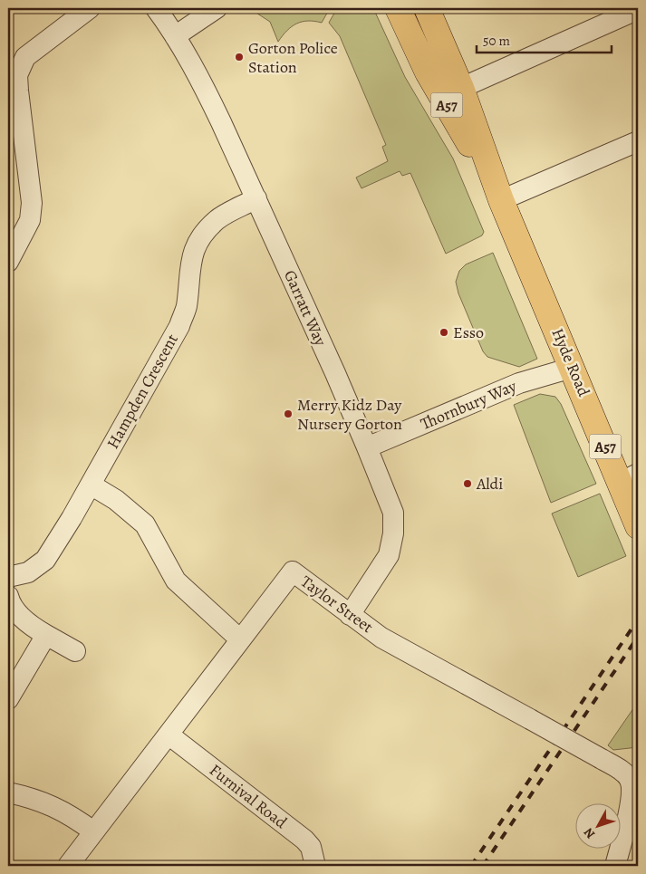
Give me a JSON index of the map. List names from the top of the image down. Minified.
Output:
{"streets":{"highway":["A57","Hyde Road"],"street":["Garratt Way","Hampden Crescent","Thornbury Way","Taylor Street","Furnival Road"]},"crossings":[["Garratt Way","Hampden Crescent"],["Garratt Way","Thornbury Way"],["Garratt Way","Taylor Street"],["Hyde Road","Thornbury Way"],["Taylor Street","Furnival Road"]],"places":["Gorton Police Station","Esso","Merry Kidz Day Nursery Gorton","Aldi"],"scale_bar":"50 m","north":"bottom left"}
